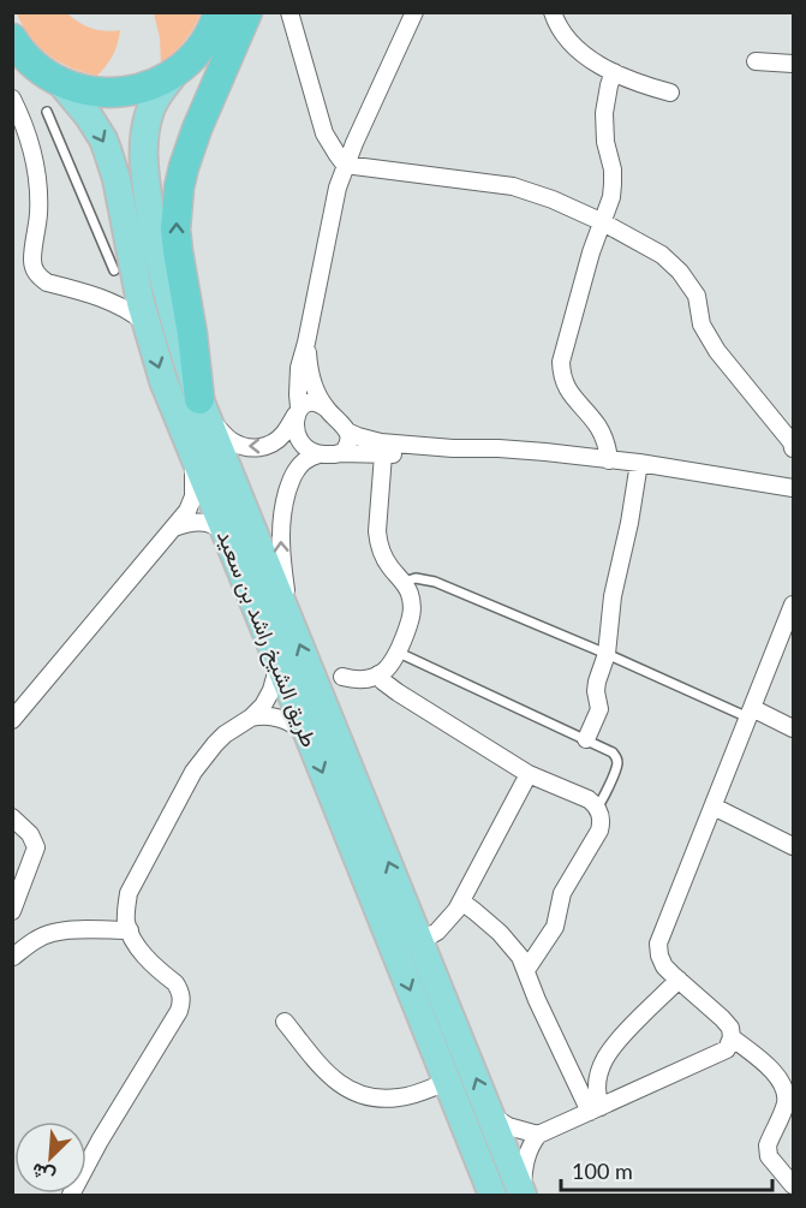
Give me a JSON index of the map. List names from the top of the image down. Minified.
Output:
{"streets":{"main road":["طريق الشيخ راشد بن سعيد"]},"scale_bar":"100 m","north":"bottom left"}
